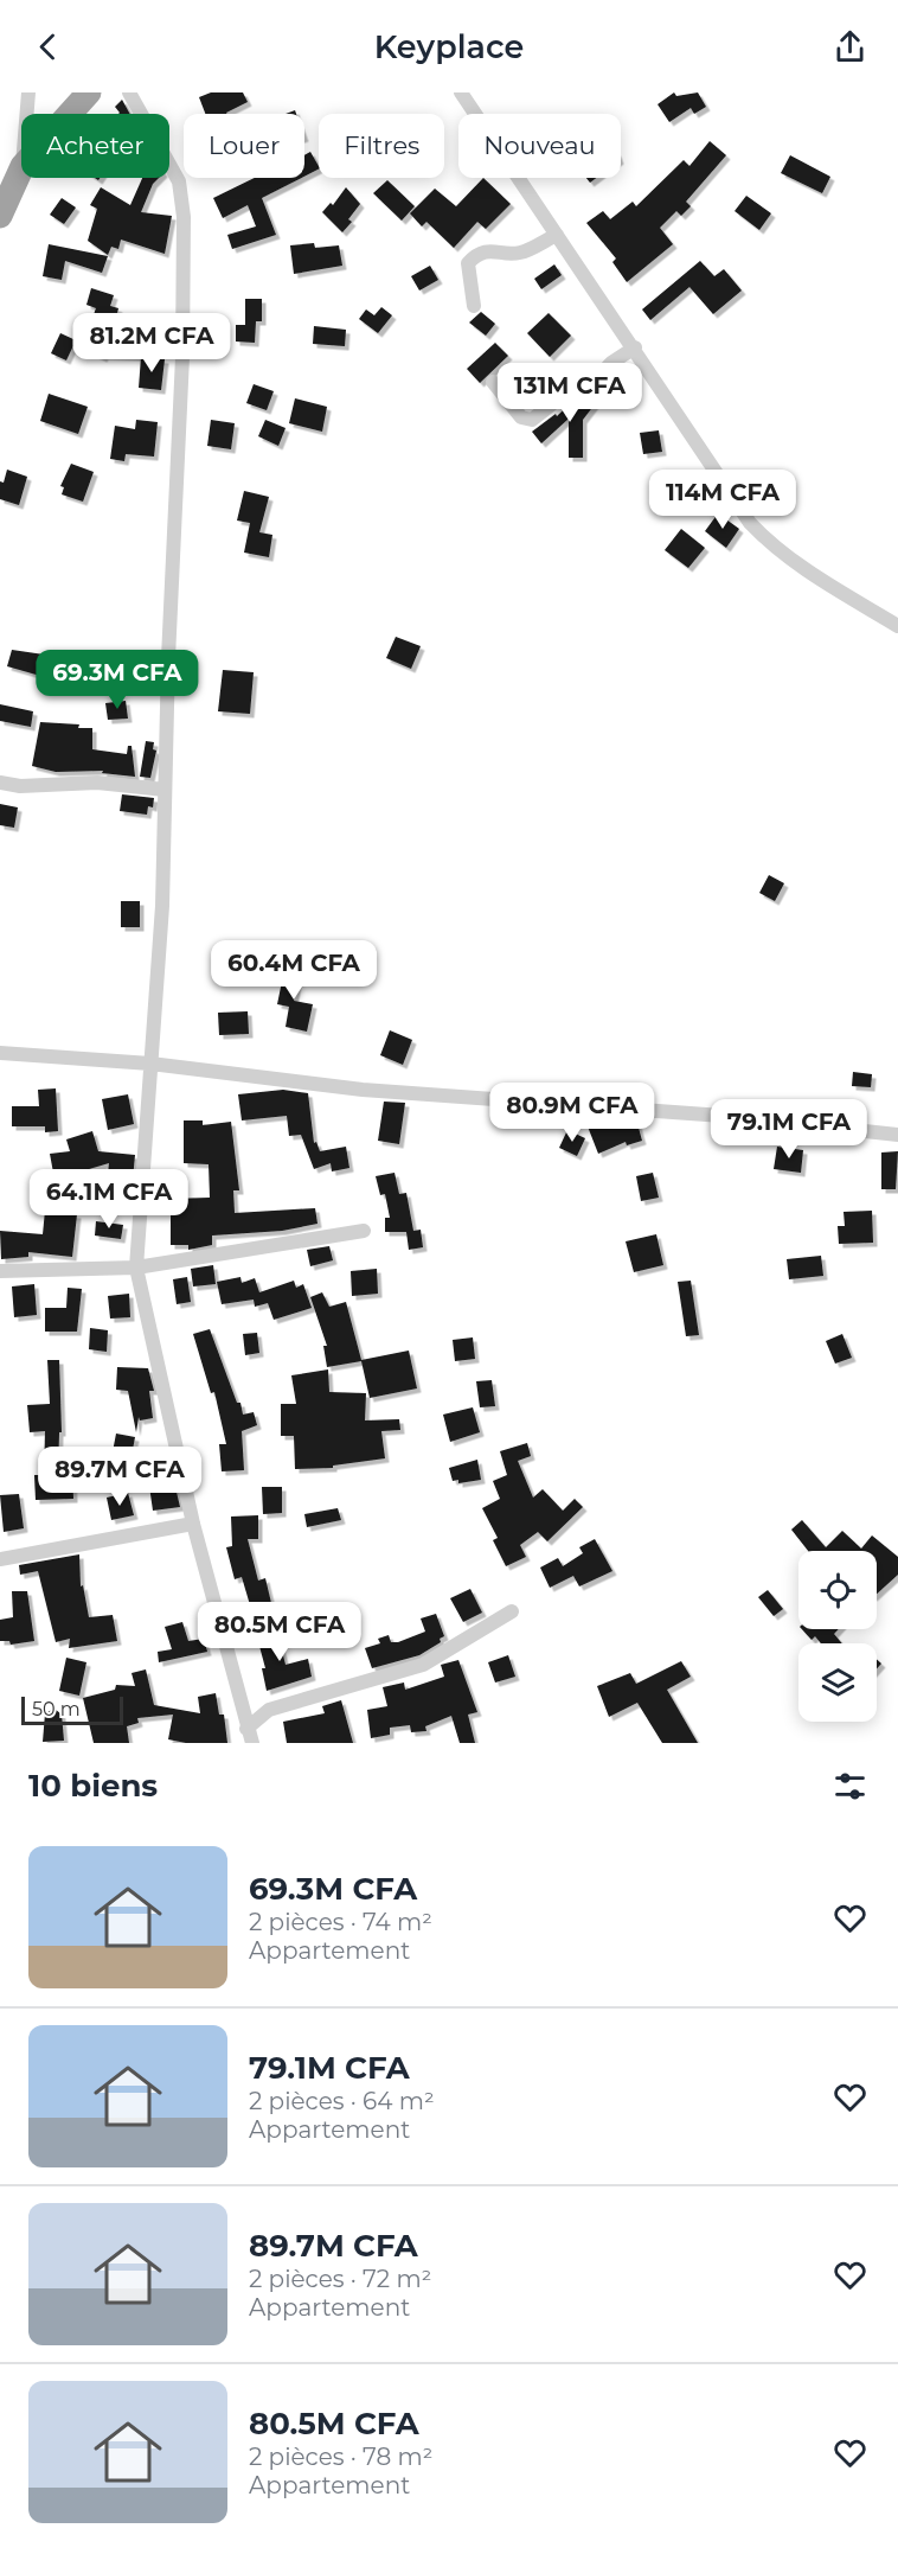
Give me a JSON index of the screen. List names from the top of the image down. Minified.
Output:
{"scale_bar":"50 m","page":{"header":"Keyplace","chip":["Acheter","Louer","Filtres","Nouveau"],"price":["81.2M CFA","131M CFA","114M CFA","69.3M CFA","60.4M CFA","80.9M CFA","79.1M CFA","64.1M CFA","89.7M CFA","80.5M CFA"],"scale":"50 m","heading":"10 biens","list":[{"name":"69.3M CFA","note":"2 pièces · 74 m² · Appartement"},{"name":"79.1M CFA","note":"2 pièces · 64 m² · Appartement"},{"name":"89.7M CFA","note":"2 pièces · 72 m² · Appartement"},{"name":"80.5M CFA","note":"2 pièces · 78 m² · Appartement"}]}}
